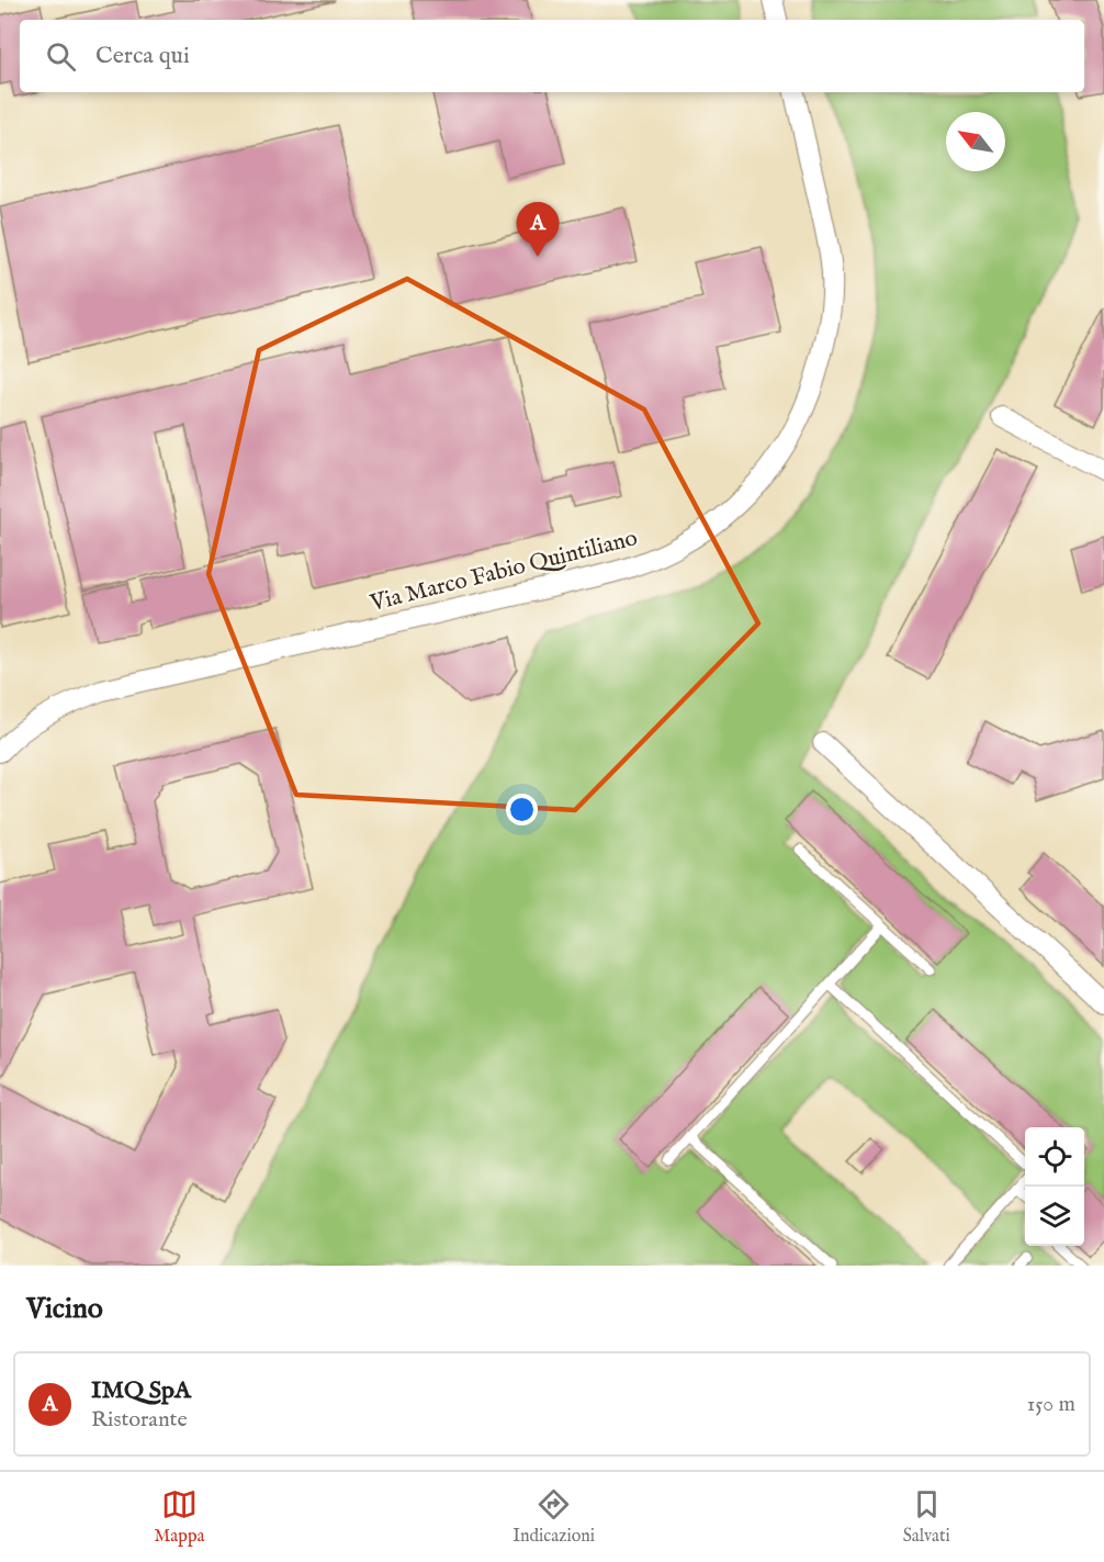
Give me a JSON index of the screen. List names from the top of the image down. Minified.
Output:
{"streets":{"street":["Via Marco Fabio Quintiliano"]},"north":"top left","page":{"search":"Cerca qui","pins":"A","heading":"Vicino","list":[{"mark":"A","name":"IMQ SpA","note":"Ristorante","value":"150 m"}],"nav":["Mappa","Indicazioni","Salvati"]}}
